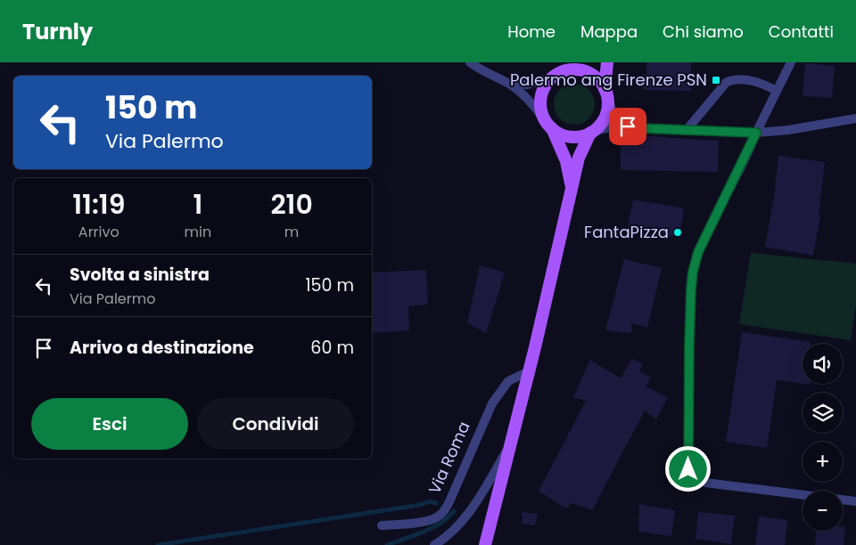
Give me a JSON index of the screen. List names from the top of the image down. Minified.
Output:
{"streets":{"street":["Via Roma"]},"places":{"transit":["Palermo ang Firenze PSN"],"other":["FantaPizza"]},"page":{"header":"Turnly","nav":["Home","Mappa","Chi siamo","Contatti"],"turn":["150 m","Via Palermo"],"eta":["11:19","Arrivo","1","min","210","m"],"list":[{"name":"Svolta a sinistra","note":"Via Palermo","value":"150 m"},{"name":"Arrivo a destinazione","value":"60 m"}],"map_buttons":["+","−"],"buttons":["Esci","Condividi"]}}
